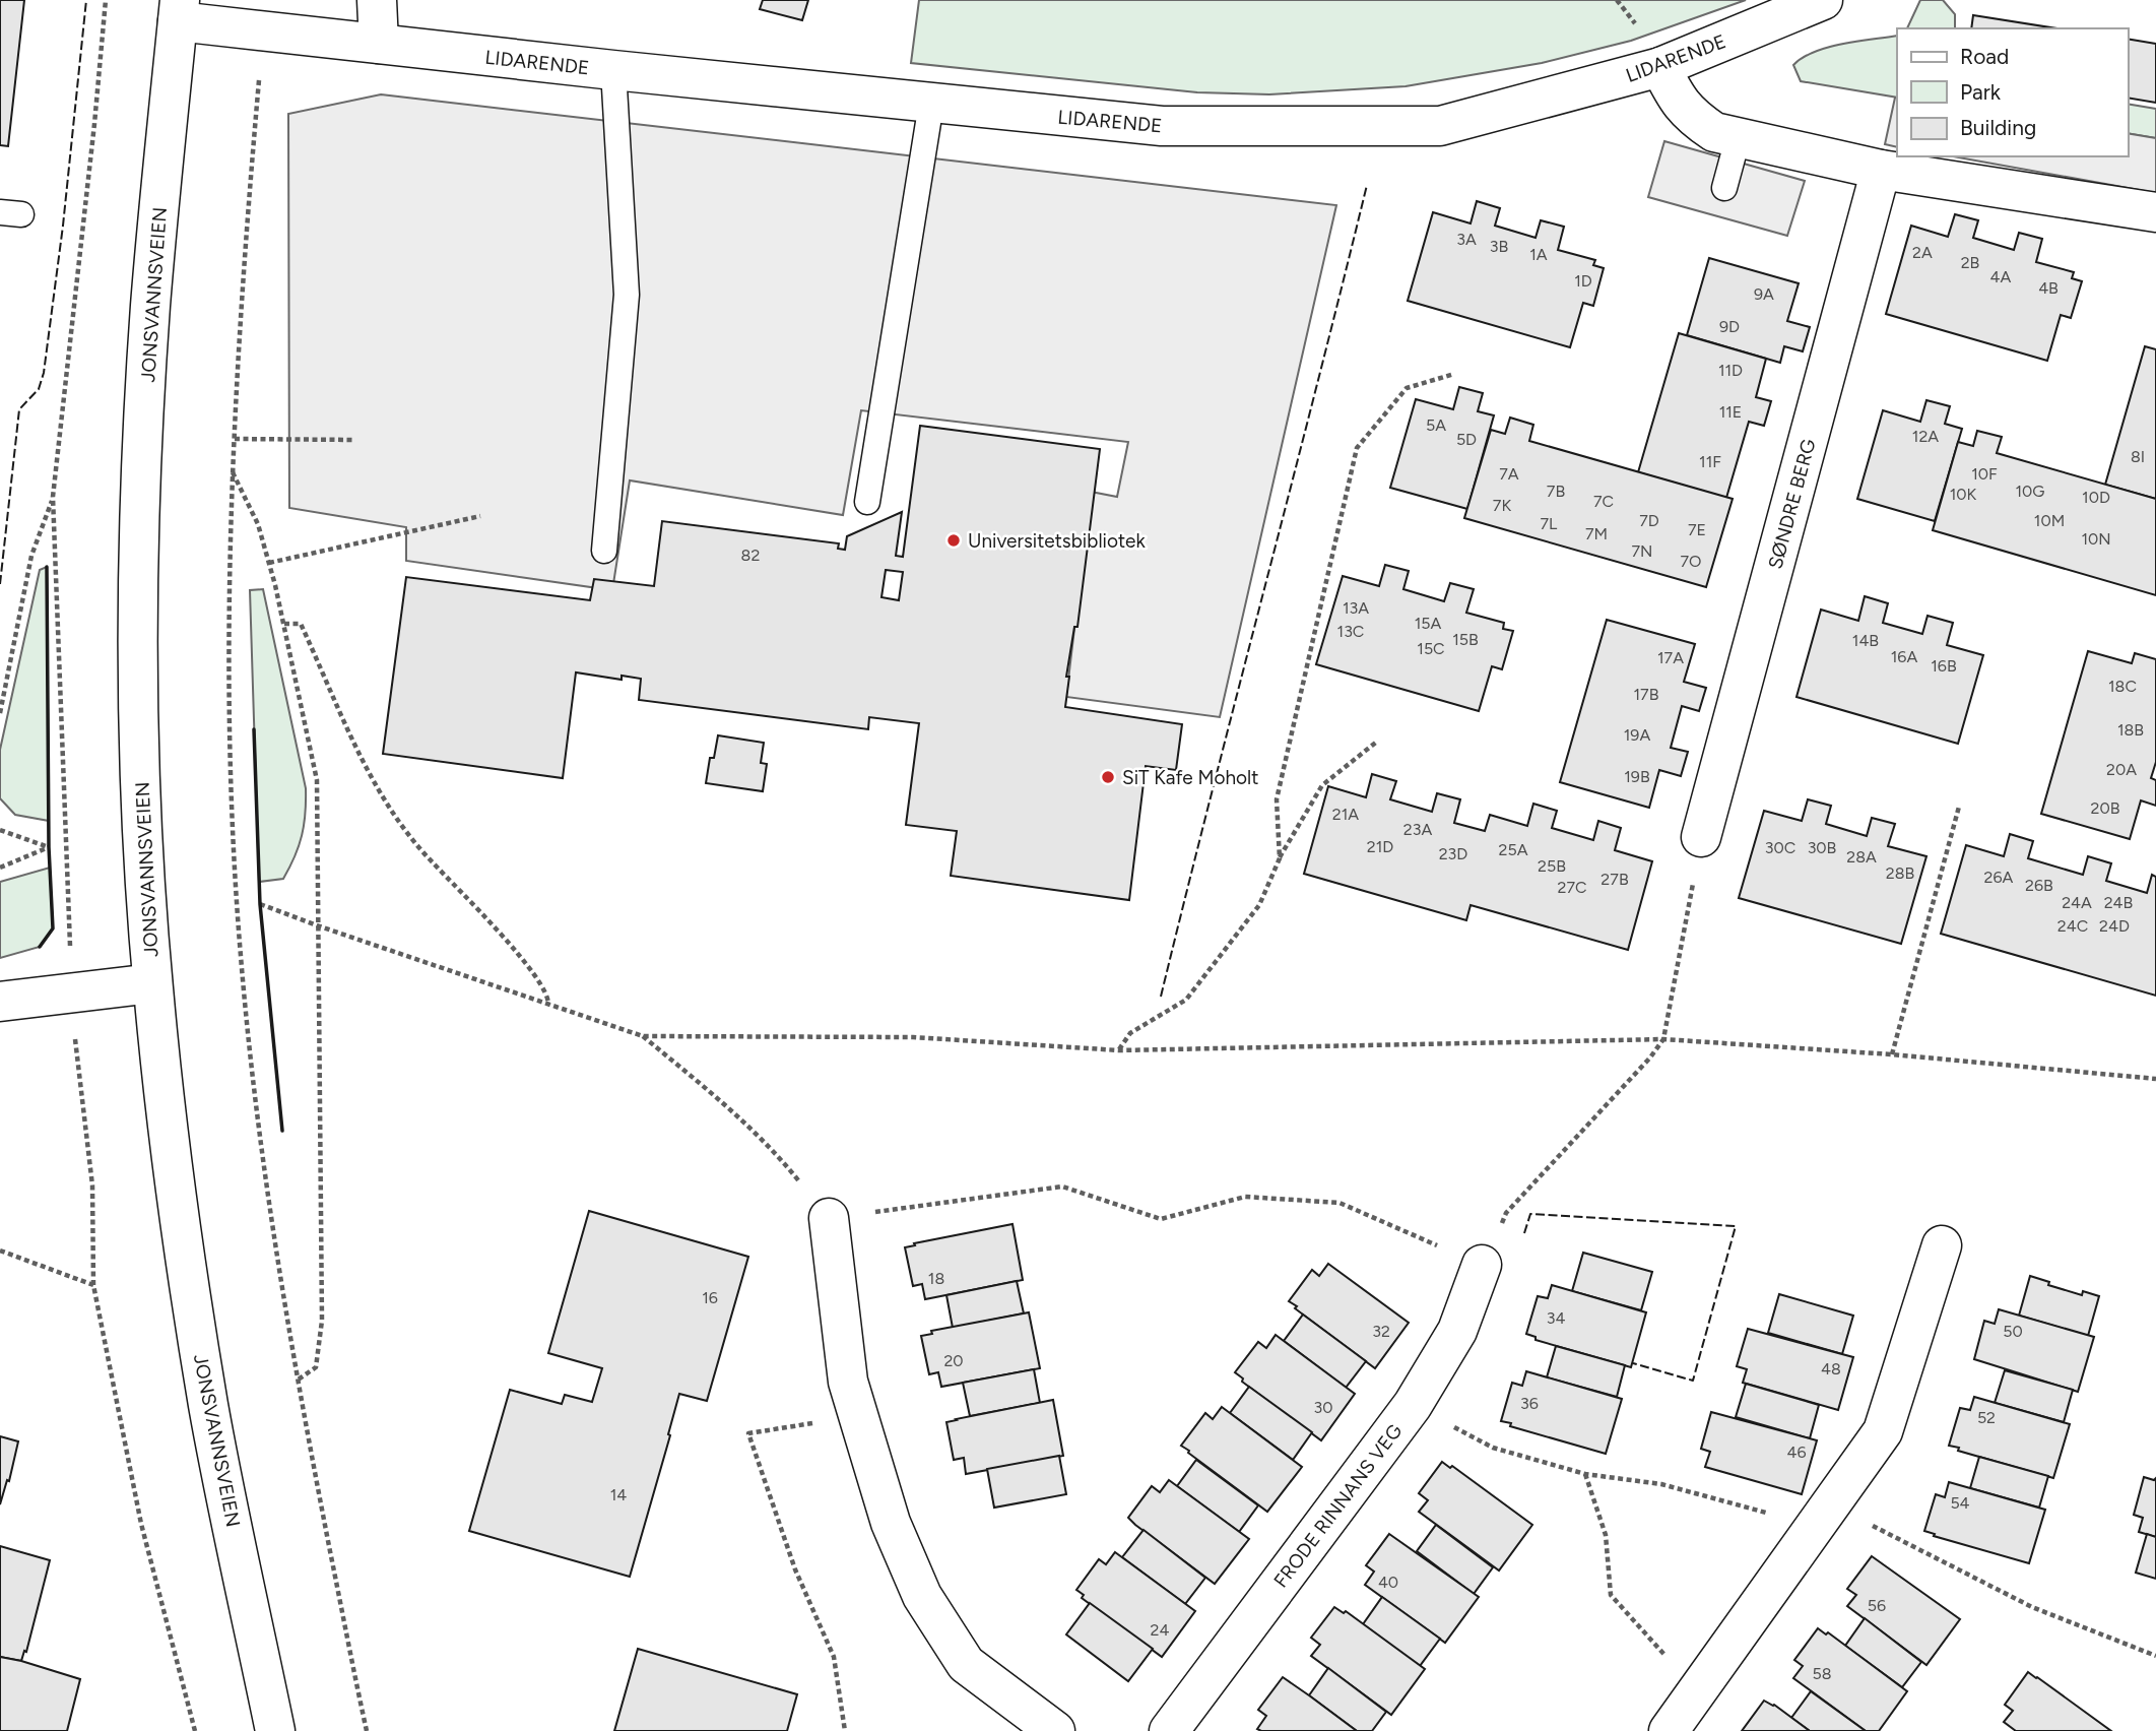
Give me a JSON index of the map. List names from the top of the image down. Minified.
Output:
{"streets":{"street":["LIDARENDE","JONSVANNSVEIEN","SØNDRE BERG","FRODE RINNANS VEG"]},"crossings":[["LIDARENDE","JONSVANNSVEIEN"]],"places":["Universitetsbibliotek","SiT Kafe Moholt"],"house_numbers":["3A","3B","2A","1A","2B","4A","1D","4B","9A","9D","11D","11E","5A","12A","5D","8I","11F","7A","10F","7B","10G","10K","10D","7C","7K","7D","10M","7L","7E","7M","10N","7N","82","7O","13A","15A","13C","15B","14B","15C","16A","17A","16B","18C","17B","18B","19A","20A","19B","20B","21A","23A","21D","30C","30B","25A","23D","28A","25B","28B","26A","27B","26B","27C","24A","24B","24C","24D","18","16","34","32","50","20","48","36","30","52","46","14","54","40","56","24","58"],"legend":["Road","Park","Building"]}
